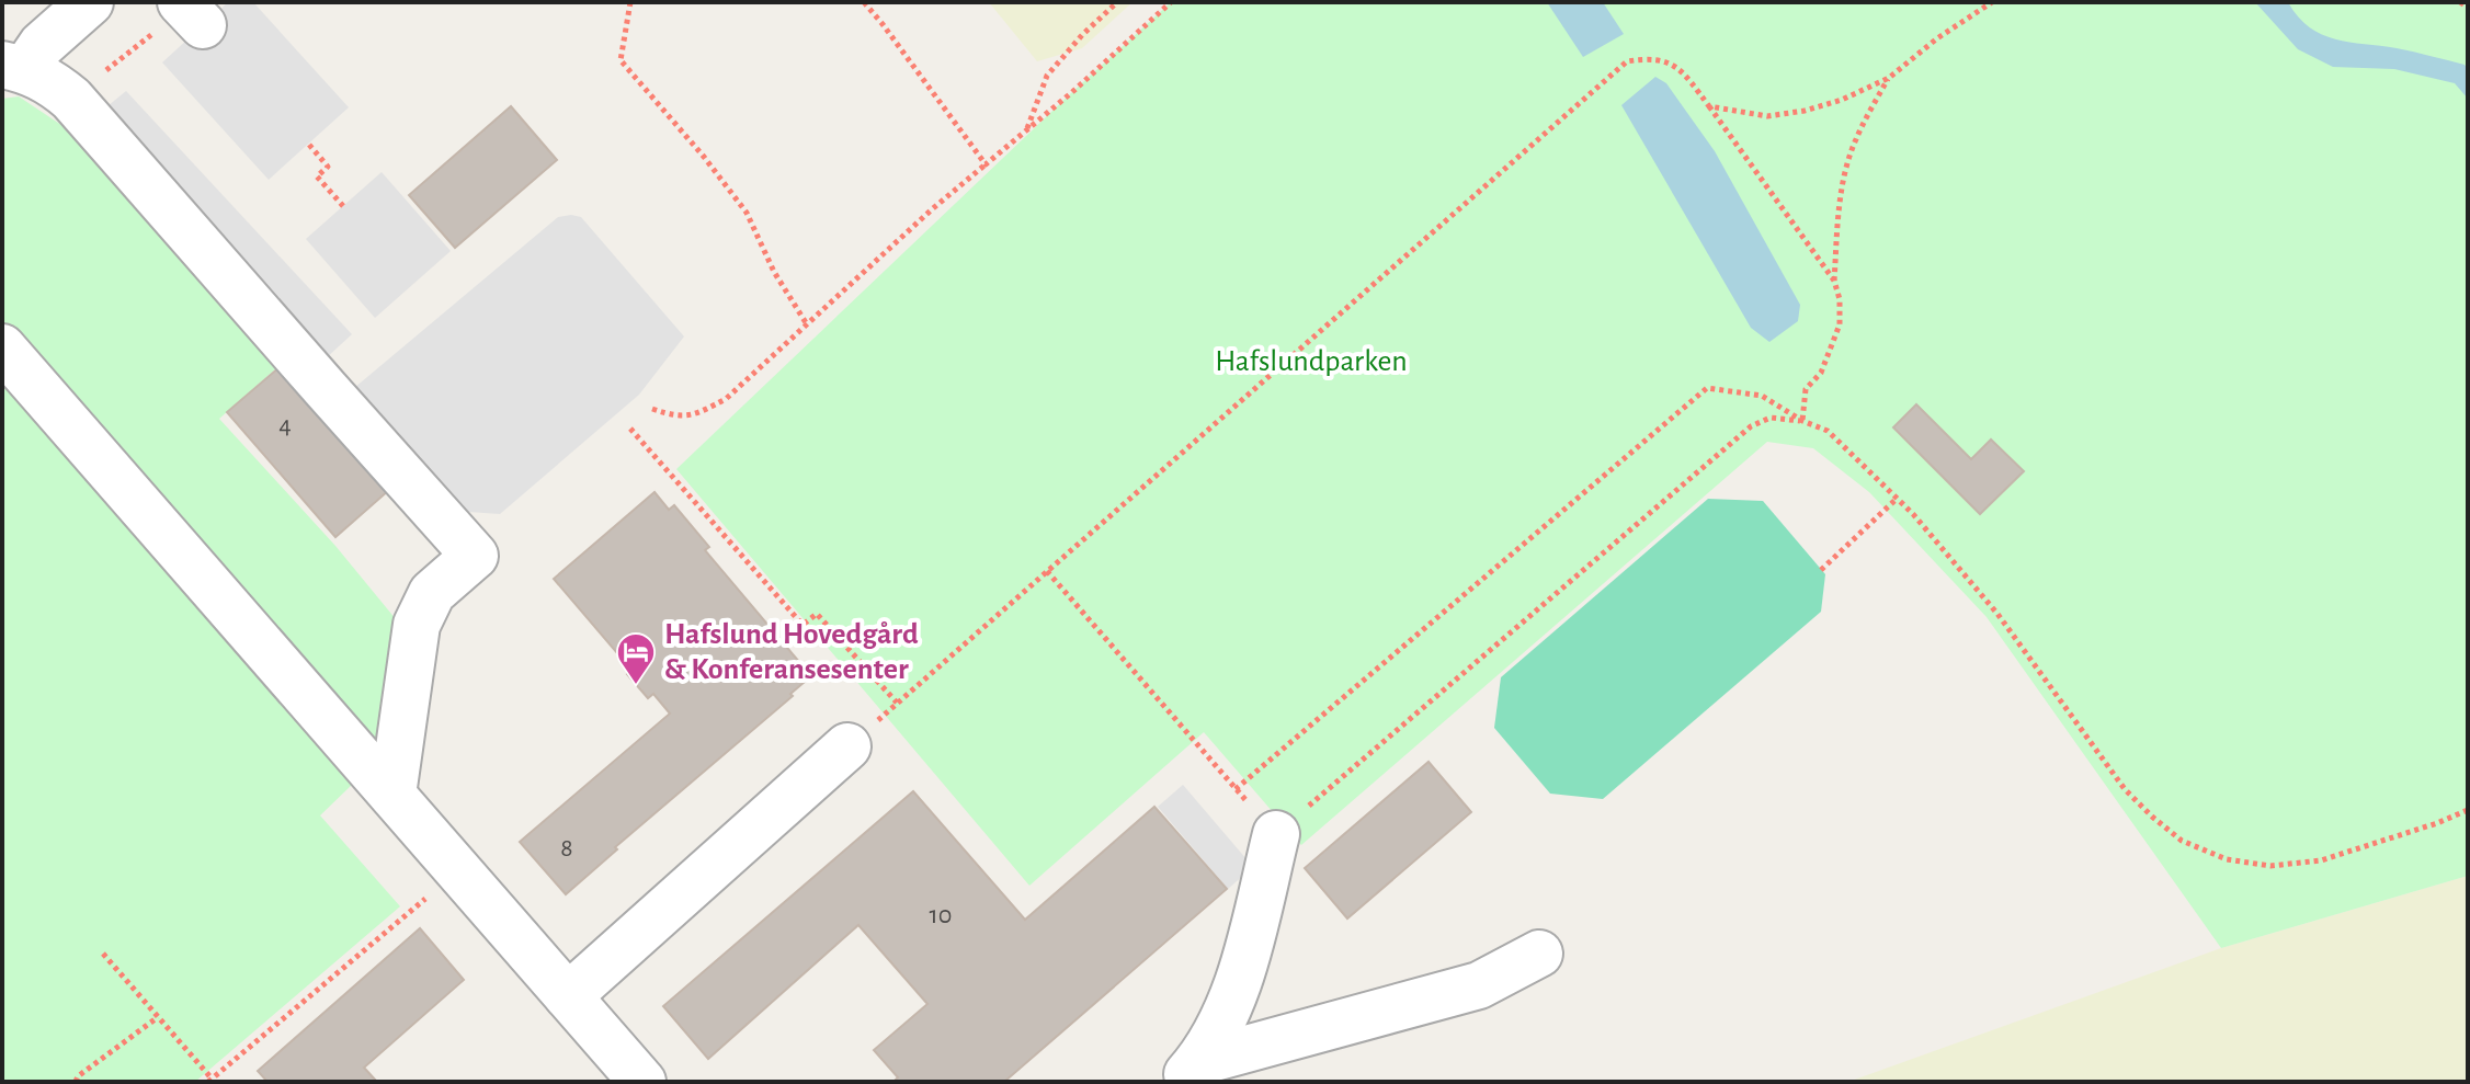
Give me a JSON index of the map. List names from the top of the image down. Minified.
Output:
{"parks":["Hafslundparken"],"places":{"hotel":["Hafslund Hovedgård & Konferansesenter"]},"house_numbers":["4","8","10"]}
